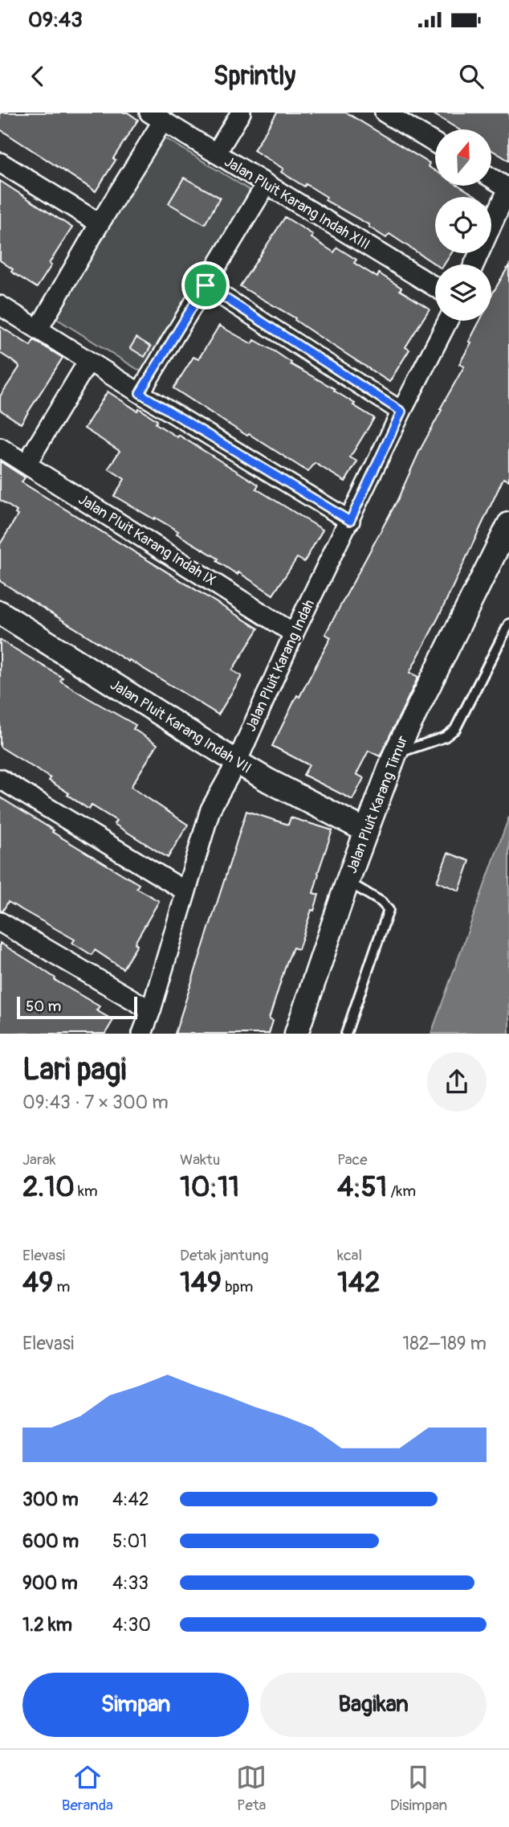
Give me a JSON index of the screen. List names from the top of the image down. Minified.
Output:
{"streets":{"street":["Jalan Pluit Karang Indah XIII","Jalan Pluit Karang Indah IX","Jalan Pluit Karang Indah","Jalan Pluit Karang Indah VII","Jalan Pluit Karang Timur"]},"crossings":[["Jalan Pluit Karang Indah IX","Jalan Pluit Karang Indah"],["Jalan Pluit Karang Indah","Jalan Pluit Karang Indah VII"],["Jalan Pluit Karang Indah VII","Jalan Pluit Karang Timur"]],"scale_bar":"50 m","north":"top","page":{"status":"09:43","header":"Sprintly","scale":"50 m","heading":["Lari pagi","09:43 · 7 × 300 m"],"stats":[["Jarak","2.10 km"],["Waktu","10:11"],["Pace","4:51 /km"],["Elevasi","49 m"],["Detak jantung","149 bpm"],["kcal","142"]],"chart":["Elevasi","182–189 m"],"list":[{"name":"300 m","note":"4:42"},{"name":"600 m","note":"5:01"},{"name":"900 m","note":"4:33"},{"name":"1.2 km","note":"4:30"}],"buttons":["Simpan","Bagikan"],"tabs":["Beranda","Peta","Disimpan"]}}
